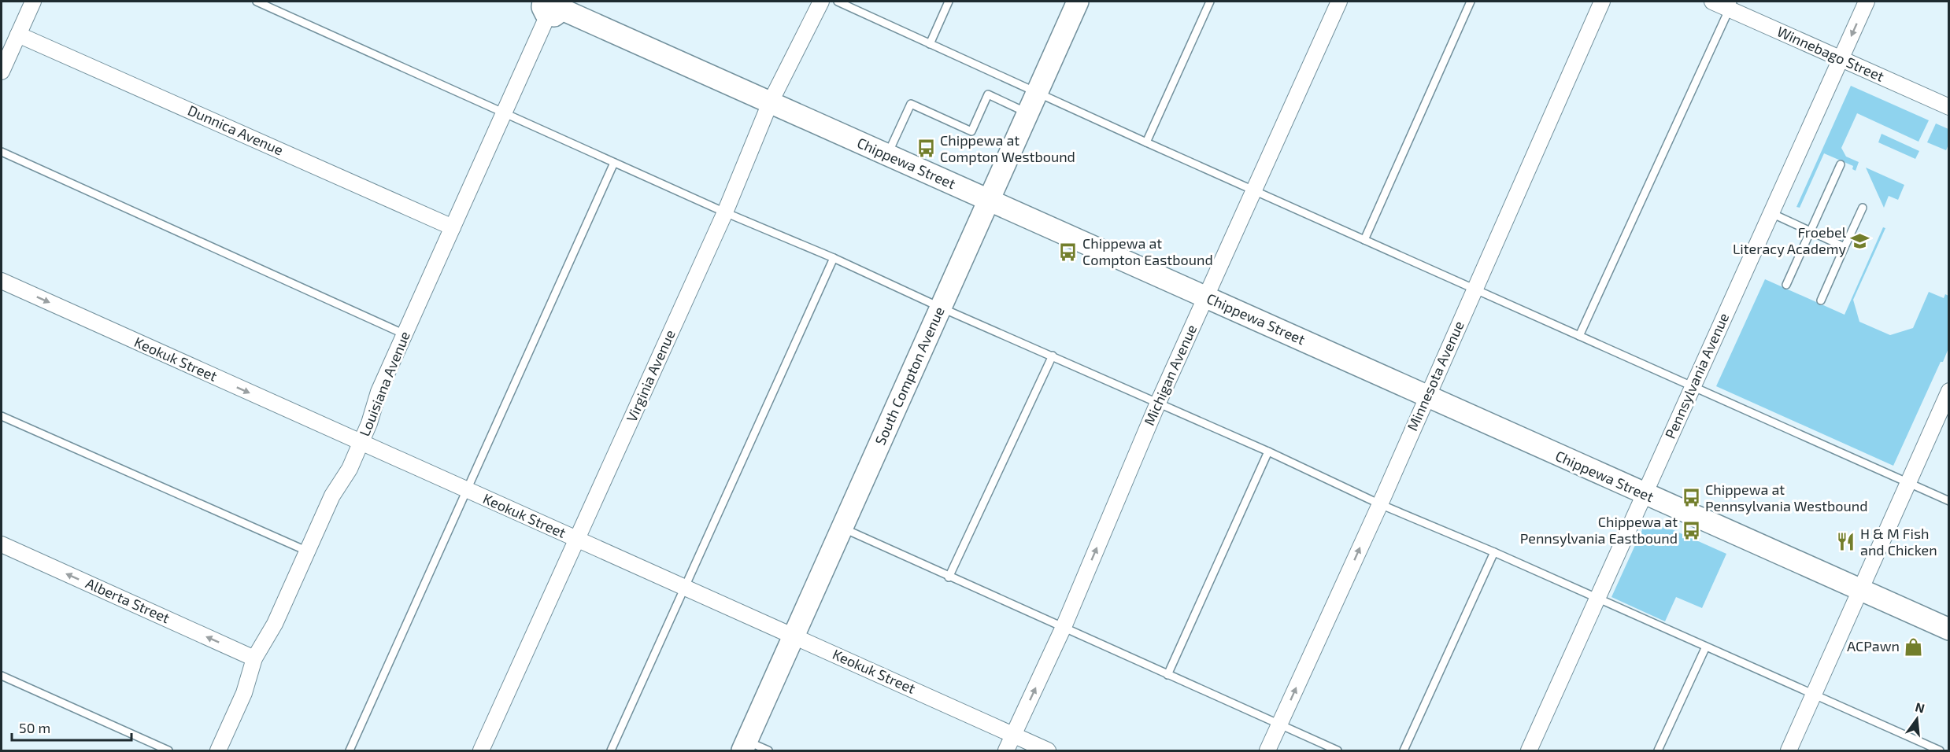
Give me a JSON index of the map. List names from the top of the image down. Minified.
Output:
{"streets":{"main road":["Chippewa Street","South Compton Avenue"],"street":["Winnebago Street","Dunnica Avenue","Keokuk Street","Michigan Avenue","Virginia Avenue","Minnesota Avenue","Pennsylvania Avenue","Louisiana Avenue","Alberta Street"]},"crossings":[["Winnebago Street","Pennsylvania Avenue"],["Dunnica Avenue","Louisiana Avenue"],["Chippewa Street","Michigan Avenue"],["Chippewa Street","Virginia Avenue"],["Chippewa Street","South Compton Avenue"],["Chippewa Street","Minnesota Avenue"],["Chippewa Street","Pennsylvania Avenue"],["Chippewa Street","Louisiana Avenue"],["Keokuk Street","Michigan Avenue"],["Keokuk Street","Virginia Avenue"],["Keokuk Street","South Compton Avenue"],["Keokuk Street","Louisiana Avenue"],["Louisiana Avenue","Alberta Street"]],"one_way":["Michigan Avenue","Alberta Street"],"places":{"bus stop":["Chippewa at Compton Westbound","Chippewa at Compton Eastbound","Chippewa at Pennsylvania Westbound","Chippewa at Pennsylvania Eastbound"],"school or university":["Froebel Literacy Academy"],"restaurant":["H & M Fish and Chicken"],"shop":["ACPawn"]},"scale_bar":"50 m","north":"top"}
